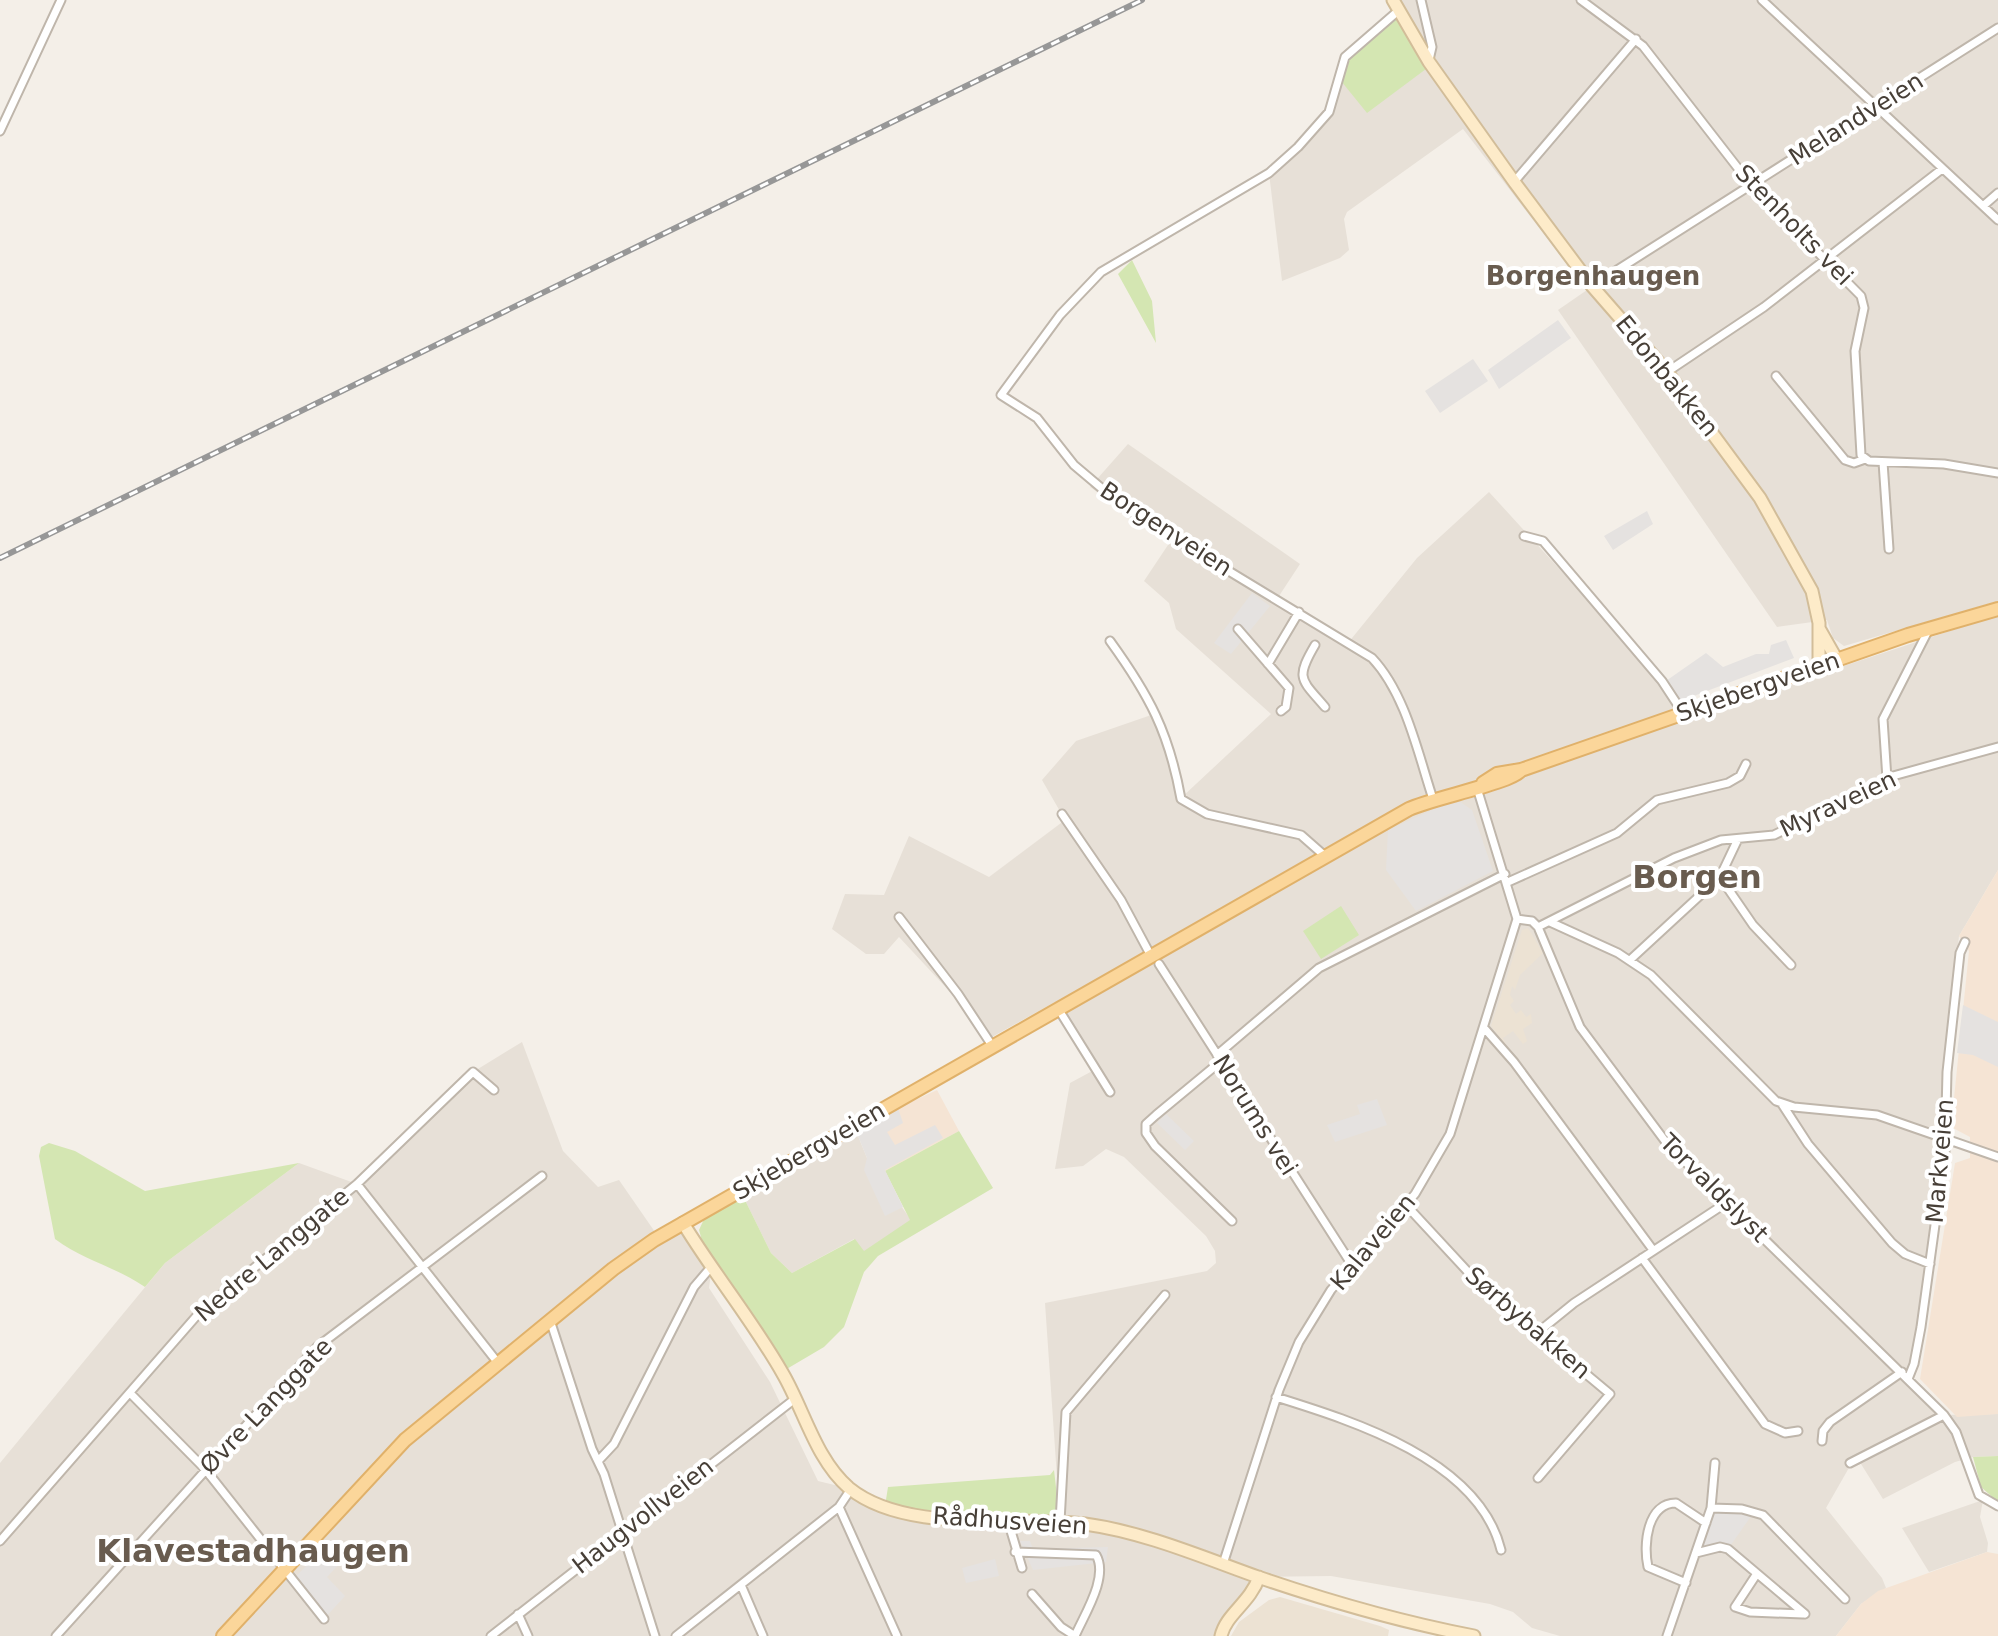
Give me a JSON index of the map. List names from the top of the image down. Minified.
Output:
{"streets":{"main road":["Skjebergveien"],"street":["Melandveien","Stenholts vei","Edonbakken","Borgenveien","Myraveien","Norums vei","Markveien","Torvaldslyst","Kalaveien","Nedre Langgate","Sørbybakken","Øvre Langgate","Haugvollveien","Rådhusveien"]},"crossings":[["Melandveien","Stenholts vei"],["Melandveien","Edonbakken"],["Edonbakken","Borgenveien"],["Edonbakken","Skjebergveien"],["Borgenveien","Skjebergveien"],["Skjebergveien","Norums vei"],["Skjebergveien","Rådhusveien"],["Myraveien","Torvaldslyst"],["Norums vei","Kalaveien"],["Markveien","Torvaldslyst"],["Kalaveien","Sørbybakken"],["Kalaveien","Rådhusveien"],["Haugvollveien","Rådhusveien"]],"districts":["Borgenhaugen","Borgen","Klavestadhaugen"]}
